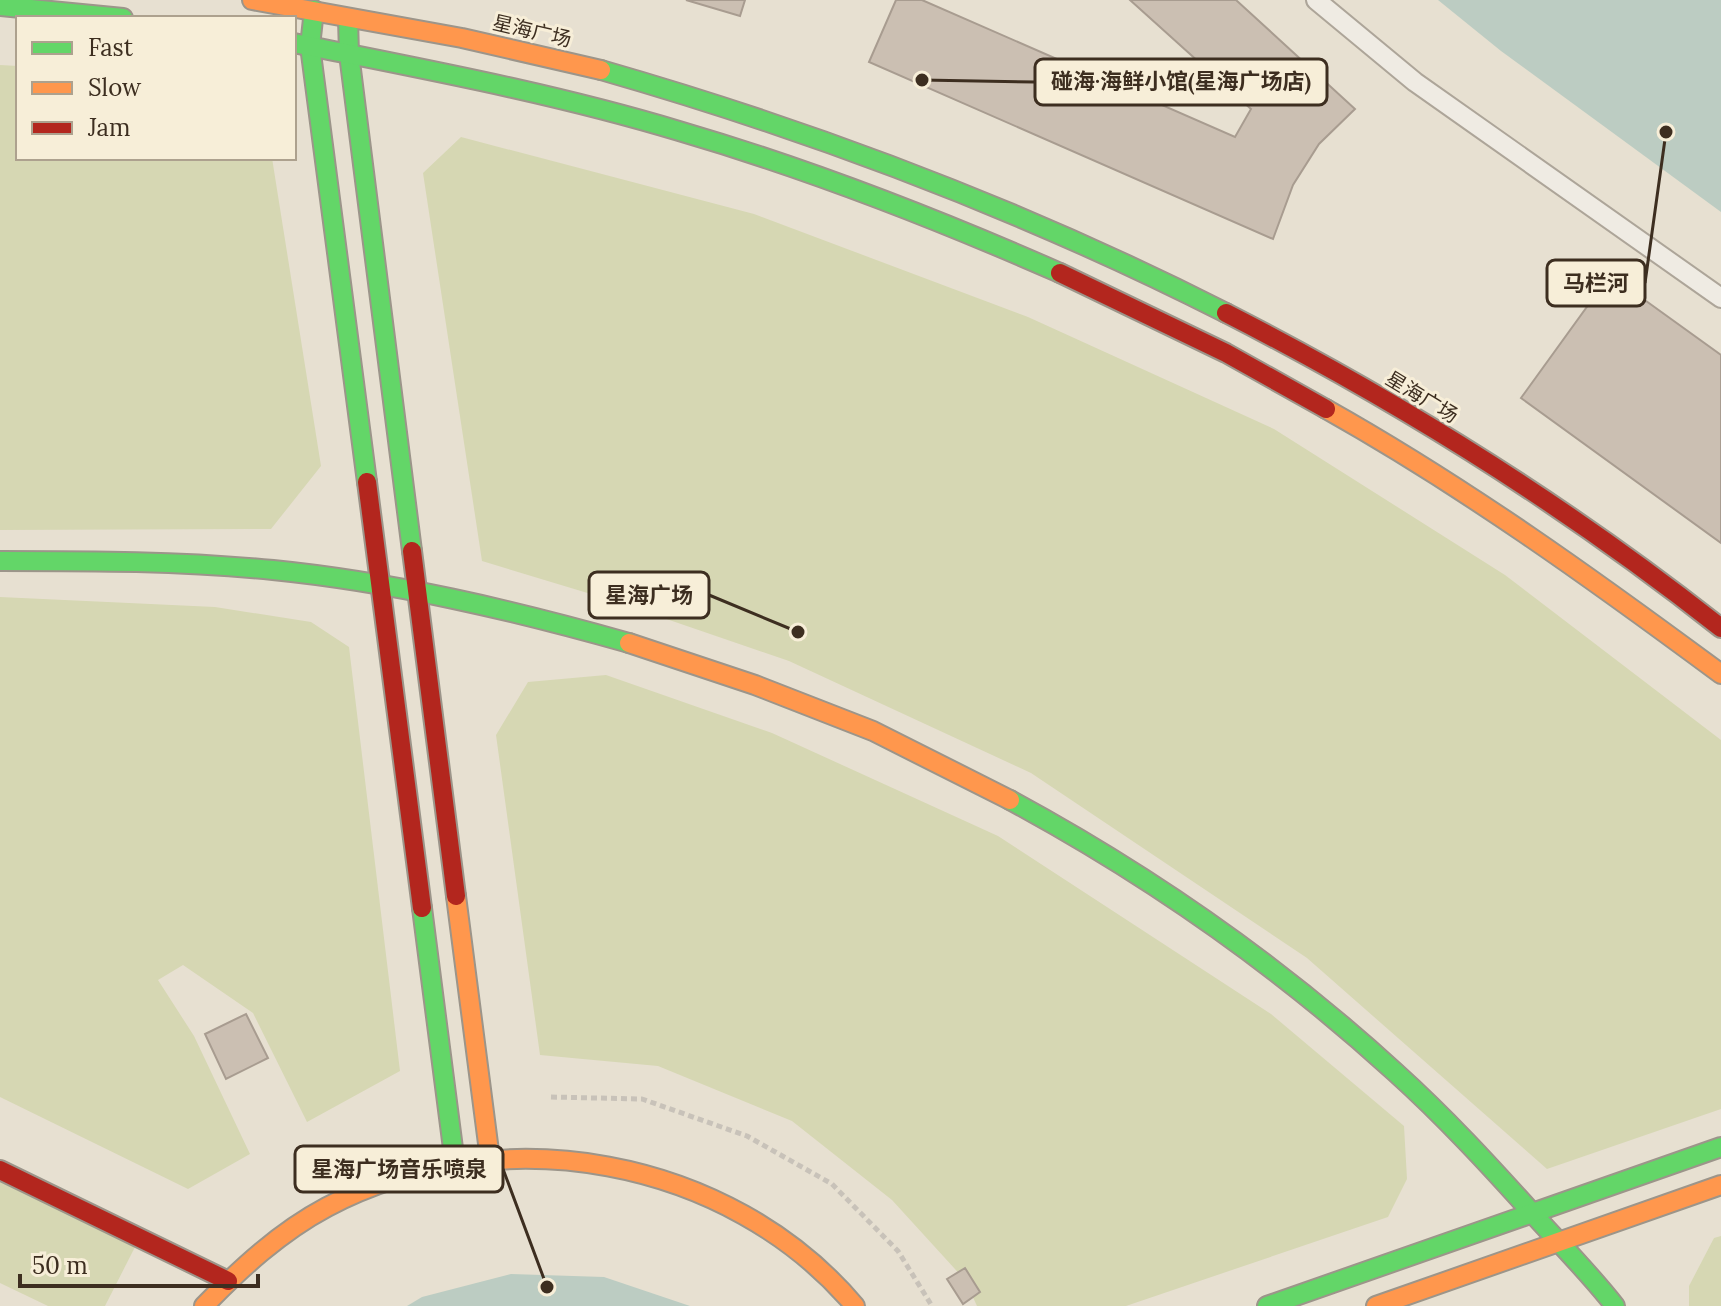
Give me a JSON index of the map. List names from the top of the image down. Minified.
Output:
{"streets":{"main road":["星海广场"]},"places":["碰海·海鲜小馆(星海广场店)","马栏河","星海广场","星海广场音乐喷泉"],"legend":["Fast","Slow","Jam"],"scale_bar":"50 m"}
